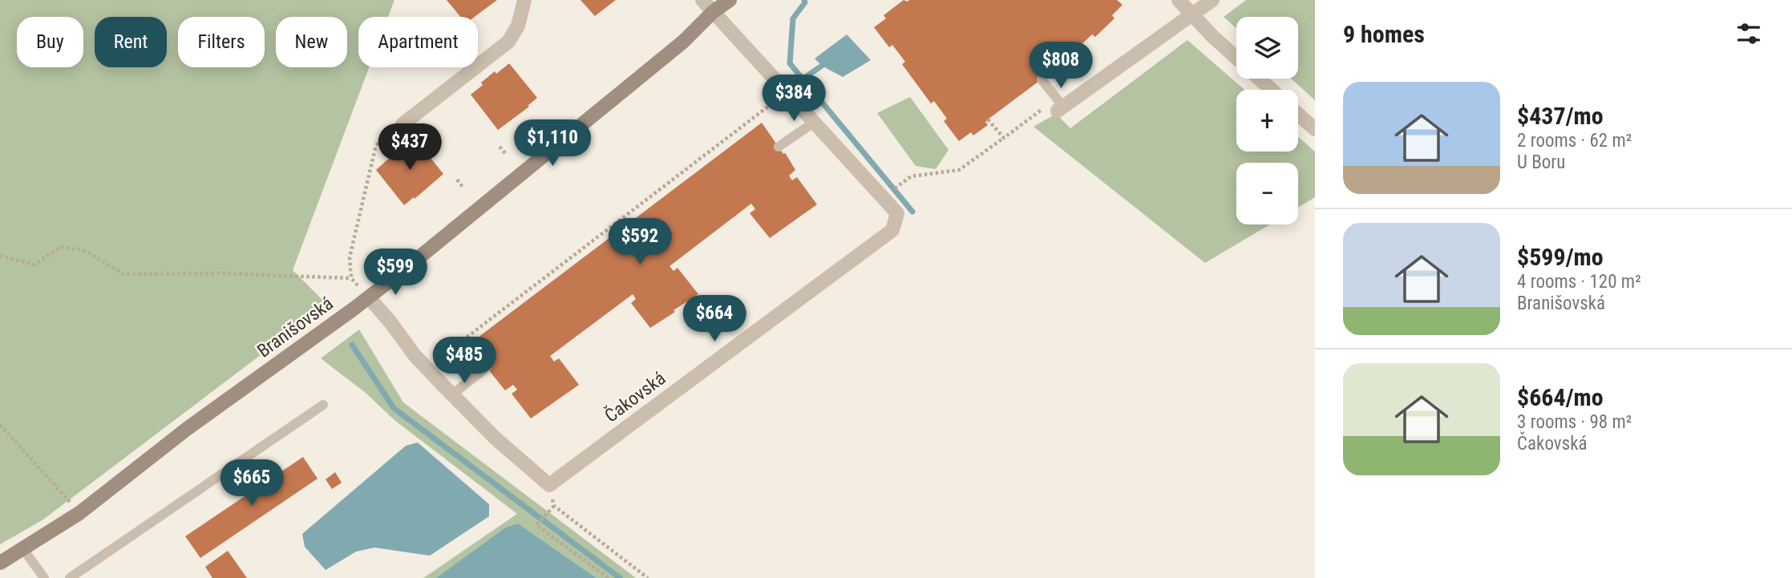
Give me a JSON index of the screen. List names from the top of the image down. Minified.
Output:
{"streets":{"street":["Branišovská","Čakovská"]},"page":{"heading":"9 homes","map_buttons":["+","−"],"chip":["Buy","Rent","Filters","New","Apartment"],"price":["$808","$384","$1,110","$437","$592","$599","$664","$485","$665"],"list":[{"name":"$437/mo","note":"2 rooms · 62 m² · U Boru"},{"name":"$599/mo","note":"4 rooms · 120 m² · Branišovská"},{"name":"$664/mo","note":"3 rooms · 98 m² · Čakovská"}]}}
